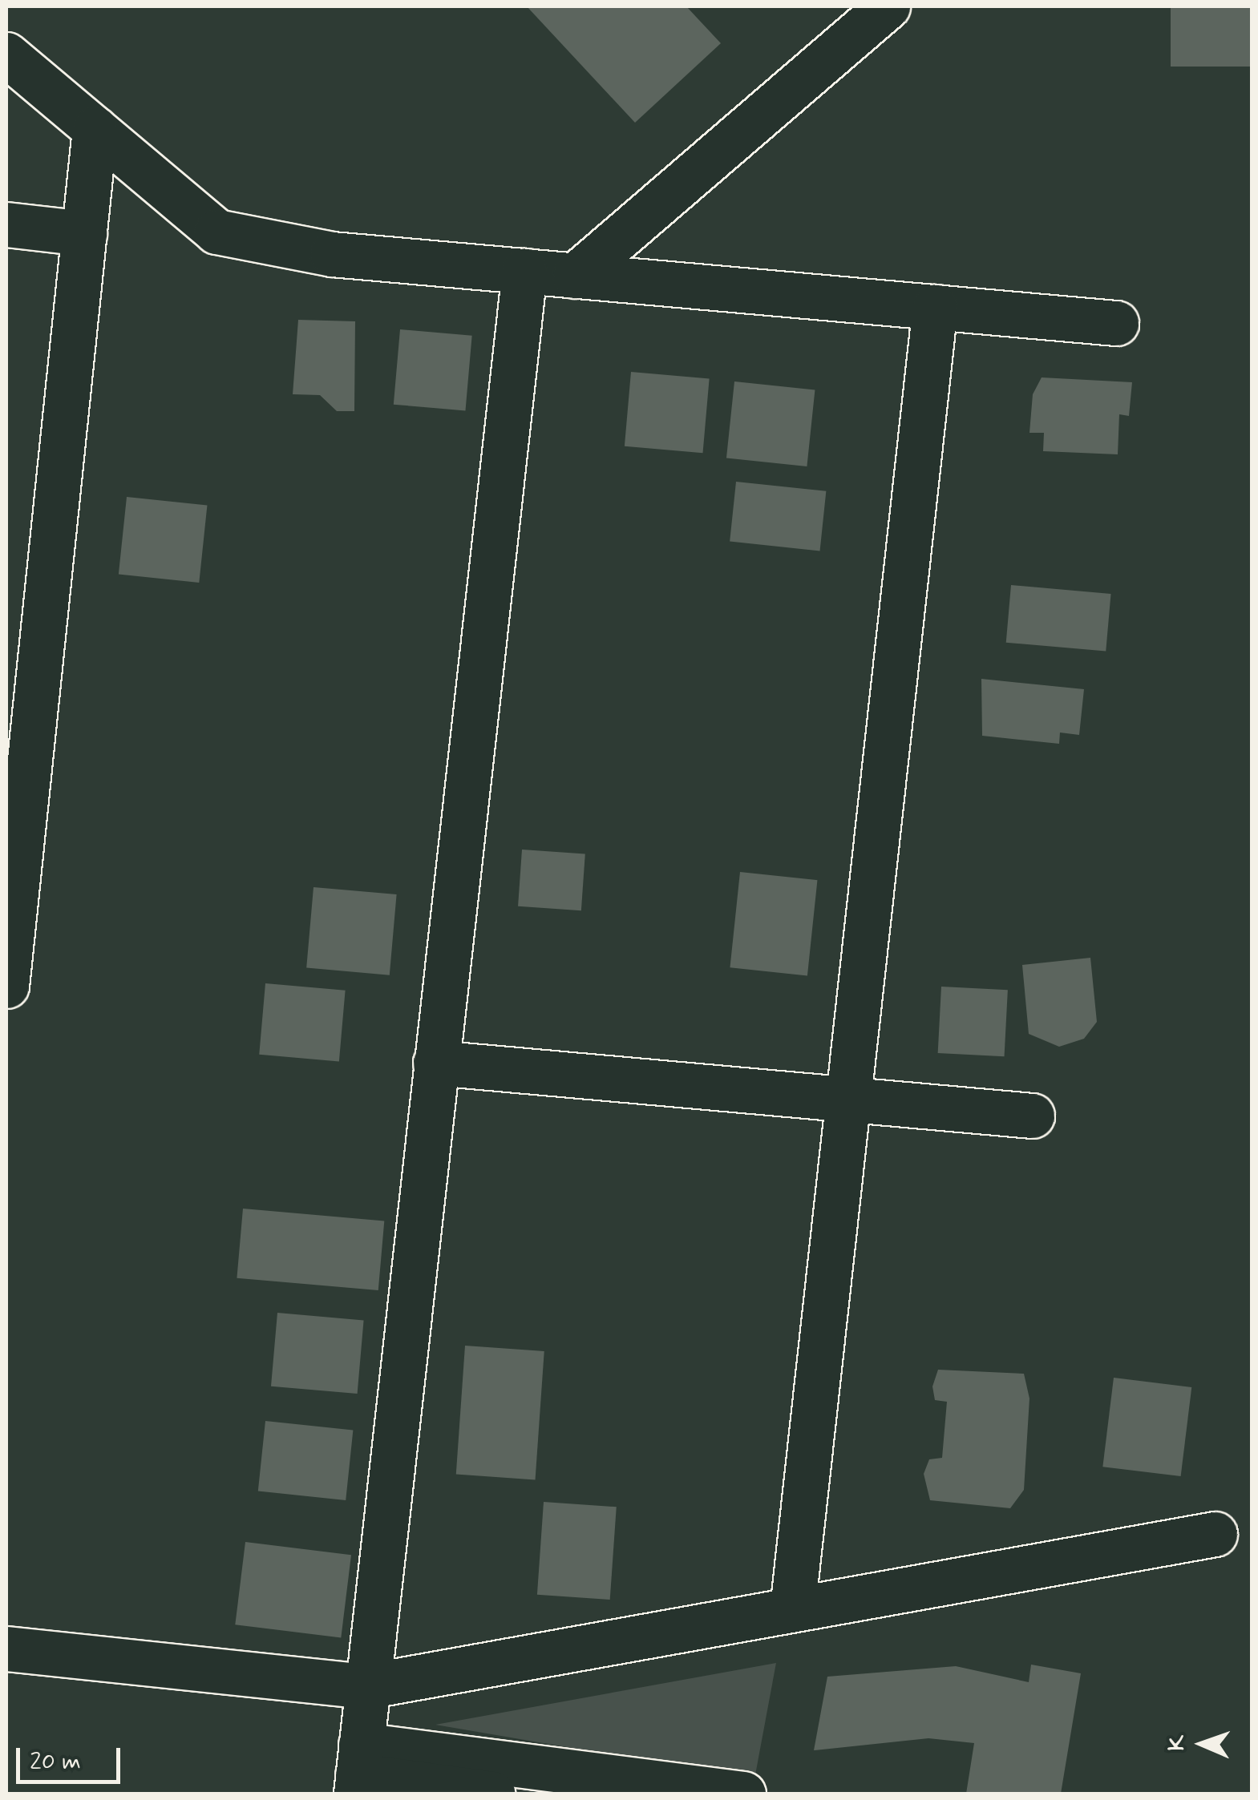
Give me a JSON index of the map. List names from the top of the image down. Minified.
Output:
{"scale_bar":"20 m","north":"left"}
